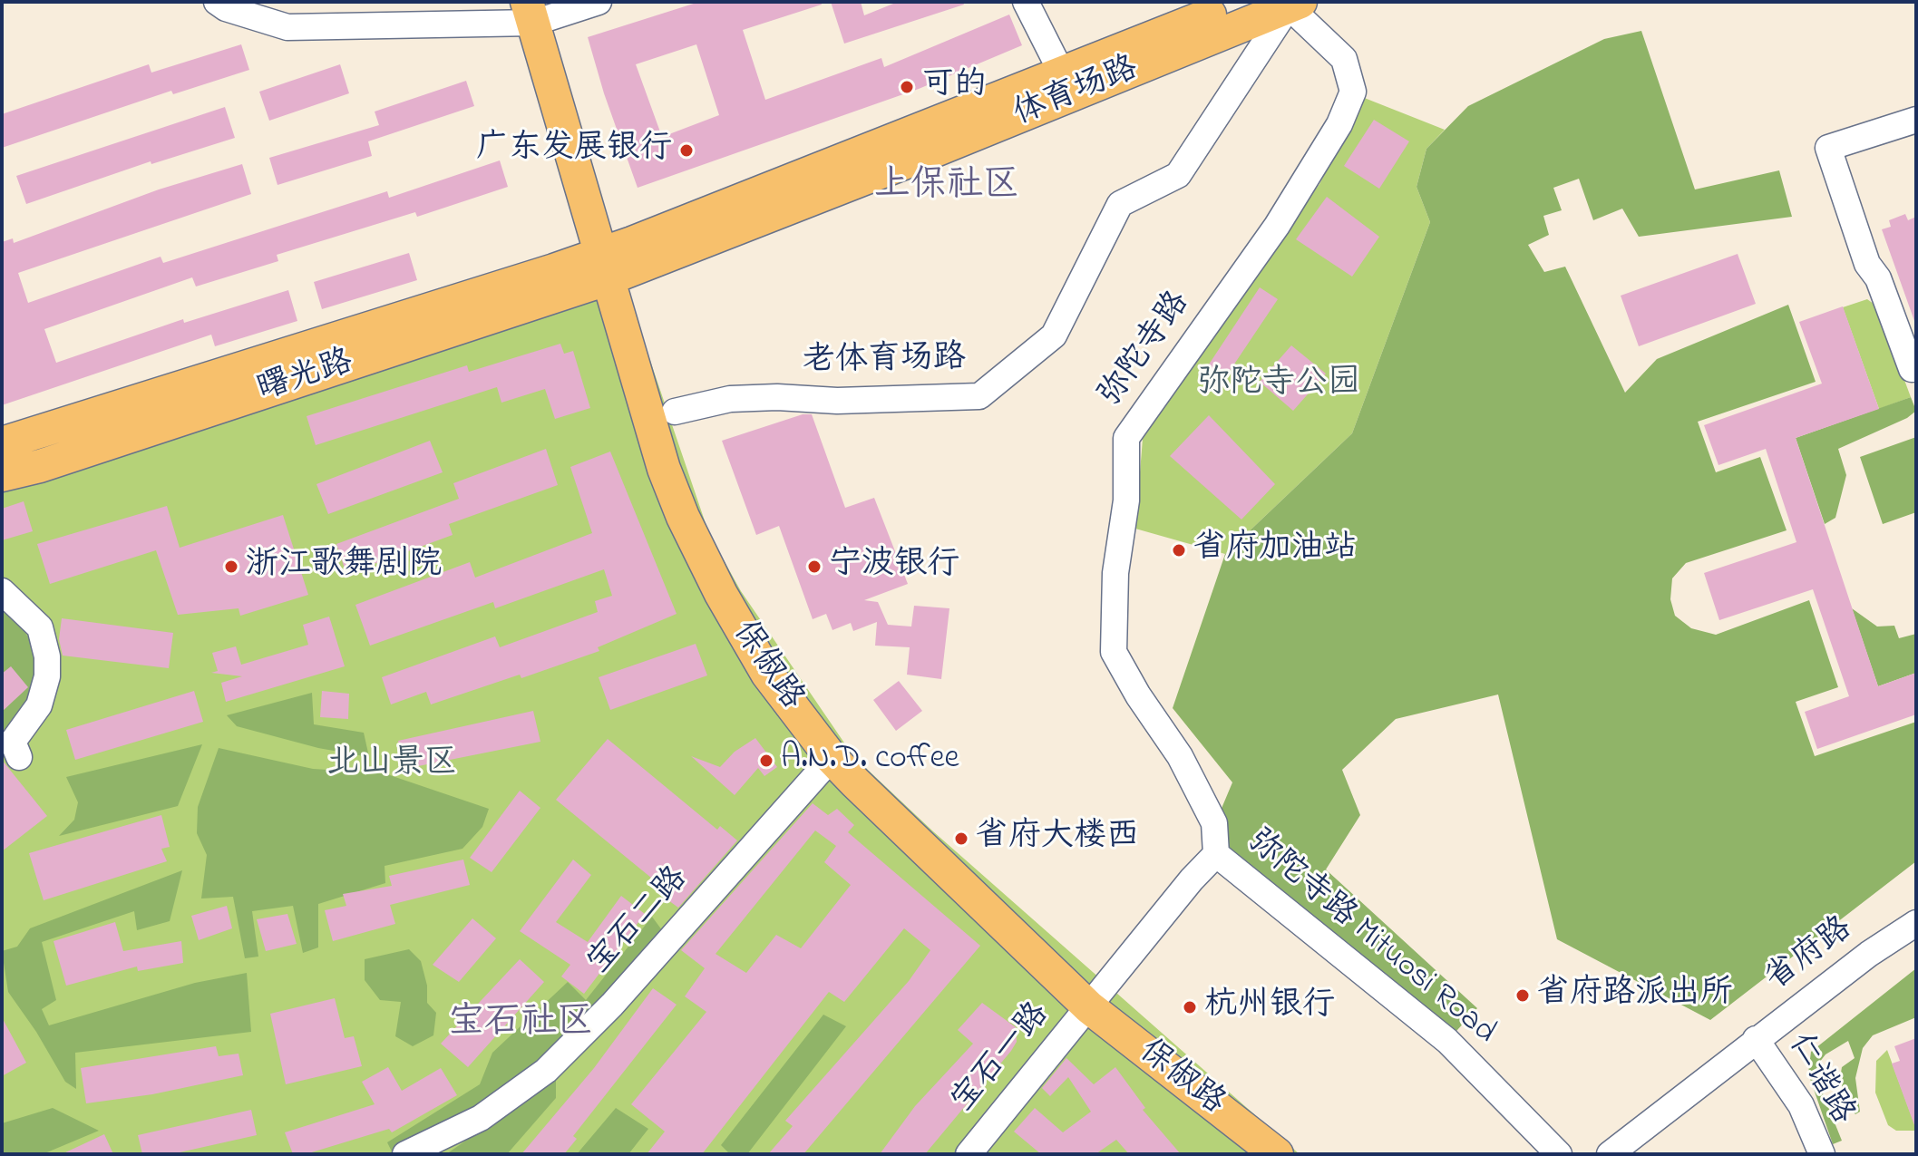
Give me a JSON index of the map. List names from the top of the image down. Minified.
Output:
{"streets":{"main road":["体育场路","曙光路","保俶路"],"street":["弥陀寺路","老体育场路","宝石二路","弥陀寺路 Mituosi Road","省府路","宝石一路","仁谐路"]},"crossings":[["体育场路","弥陀寺路"],["体育场路","老体育场路"],["体育场路","曙光路"],["体育场路","保俶路"],["弥陀寺路","老体育场路"],["弥陀寺路","弥陀寺路 Mituosi Road"],["曙光路","保俶路"],["保俶路","宝石二路"],["保俶路","弥陀寺路 Mituosi Road"],["保俶路","宝石一路"],["弥陀寺路 Mituosi Road","宝石一路"],["省府路","仁谐路"]],"districts":["上保社区","宝石社区"],"parks":["弥陀寺公园","北山景区"],"places":["可的","广东发展银行","省府加油站","浙江歌舞剧院","宁波银行","A.N.D. coffee","省府大楼西","省府路派出所","杭州银行"]}
